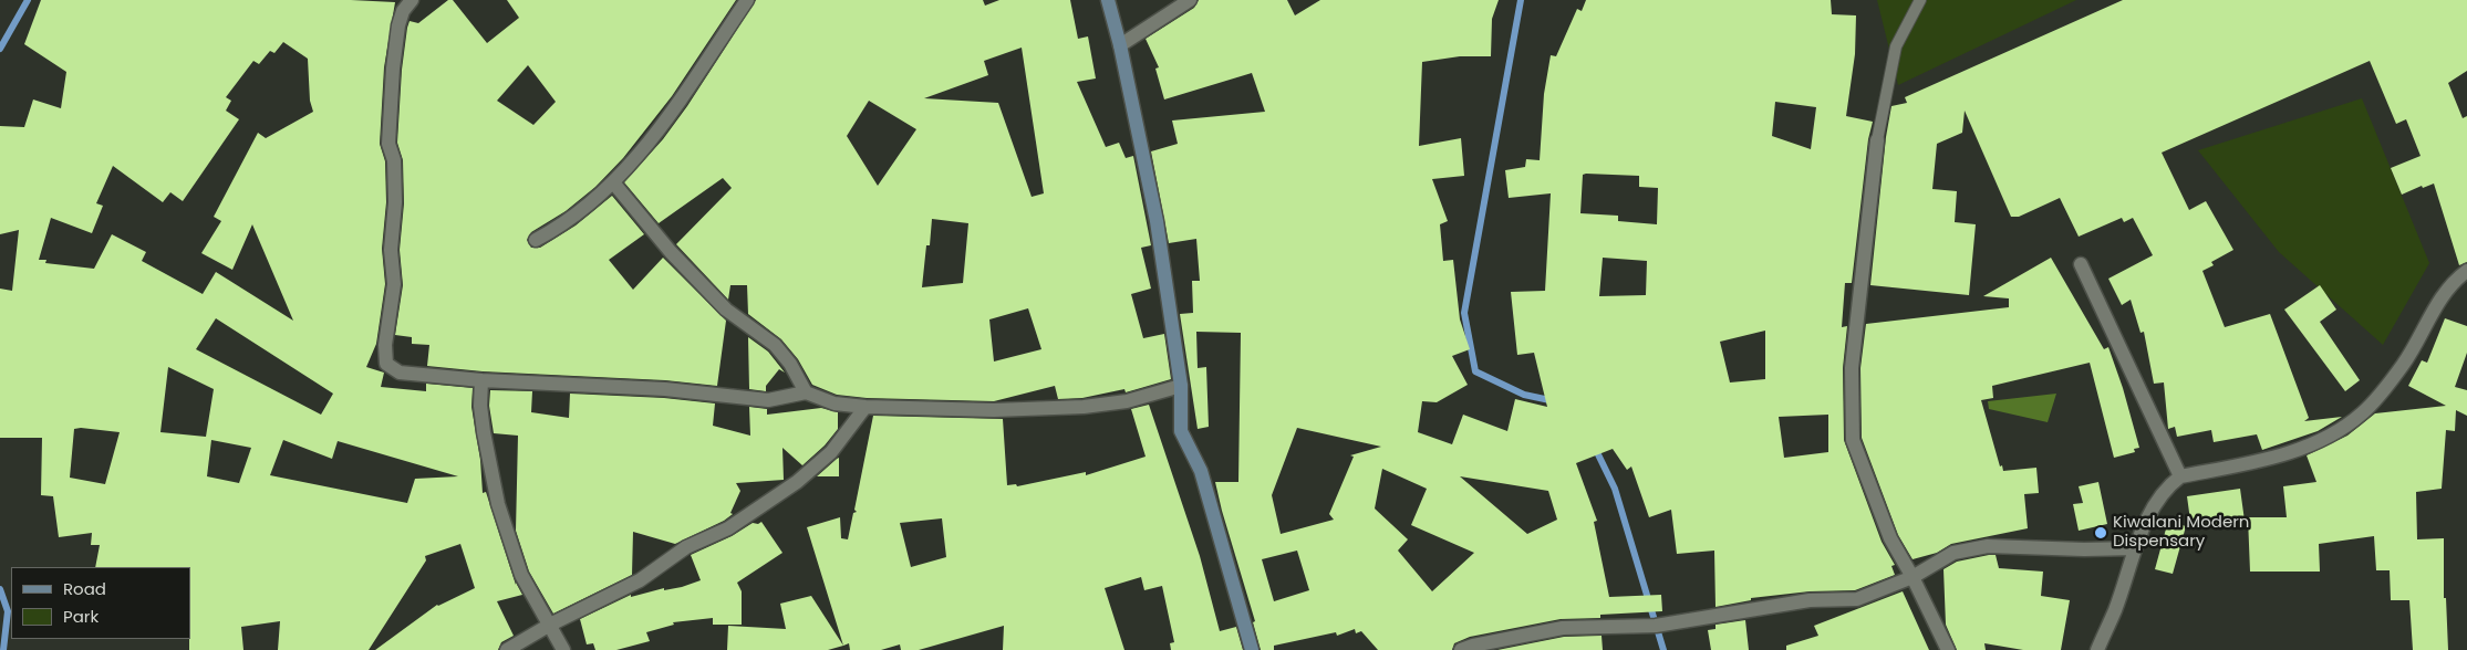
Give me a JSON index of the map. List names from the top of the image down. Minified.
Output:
{"places":["Kiwalani Modern Dispensary"],"legend":["Road","Park"]}
